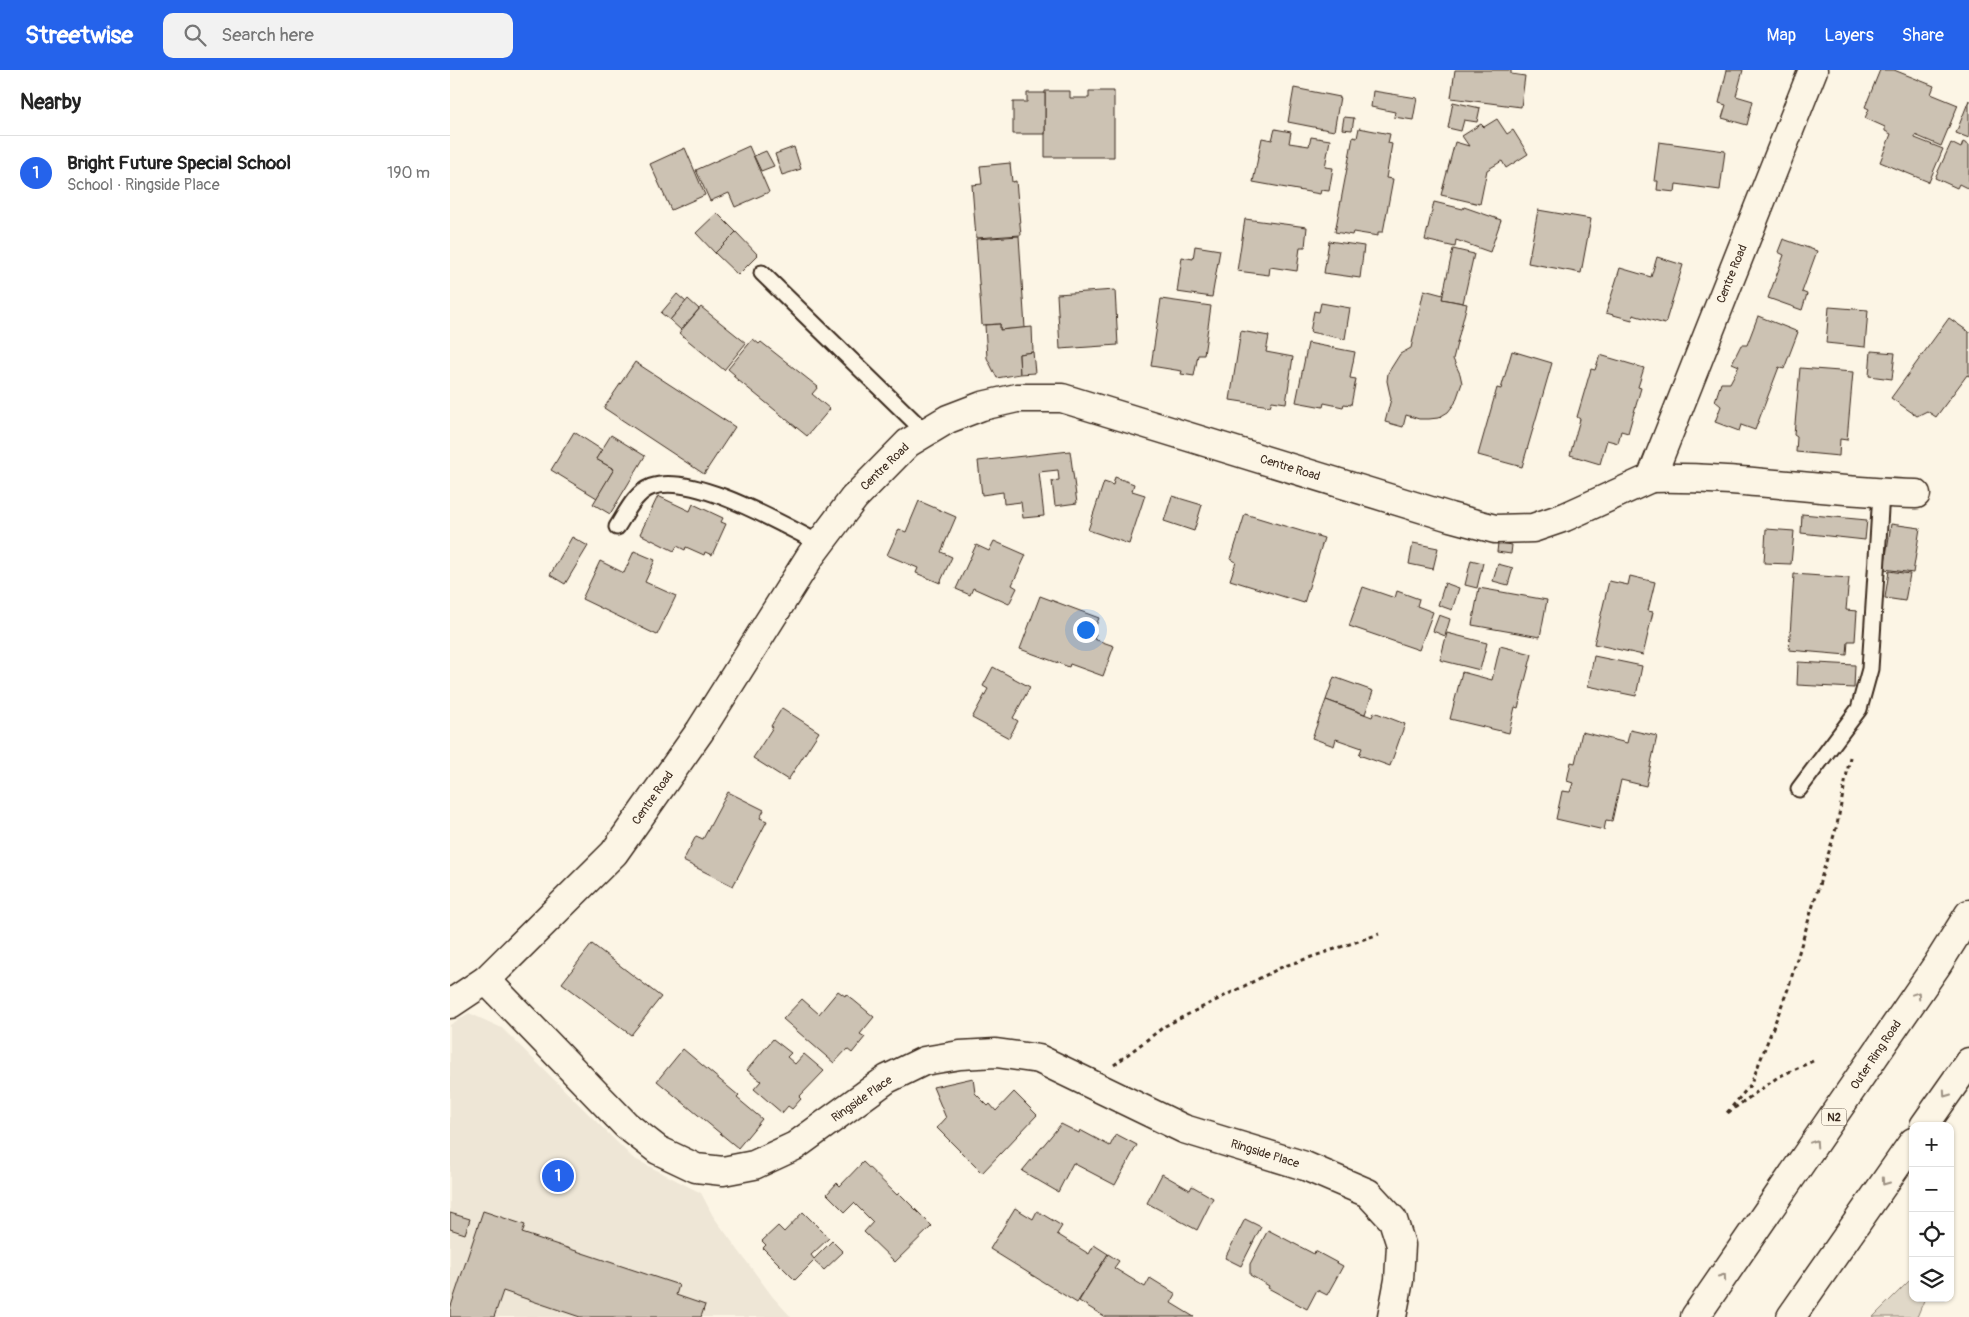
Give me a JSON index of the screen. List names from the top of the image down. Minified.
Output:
{"streets":{"main road":["Centre Road","Outer Ring Road","Ringside Place","N2"]},"crossings":[["Centre Road","Ringside Place"]],"page":{"header":"Streetwise","search":"Search here","nav":["Map","Layers","Share"],"heading":"Nearby","list":[{"mark":"1","name":"Bright Future Special School","note":"School · Ringside Place","value":"190 m"}],"map_buttons":["+","−"],"pins":"1"}}
